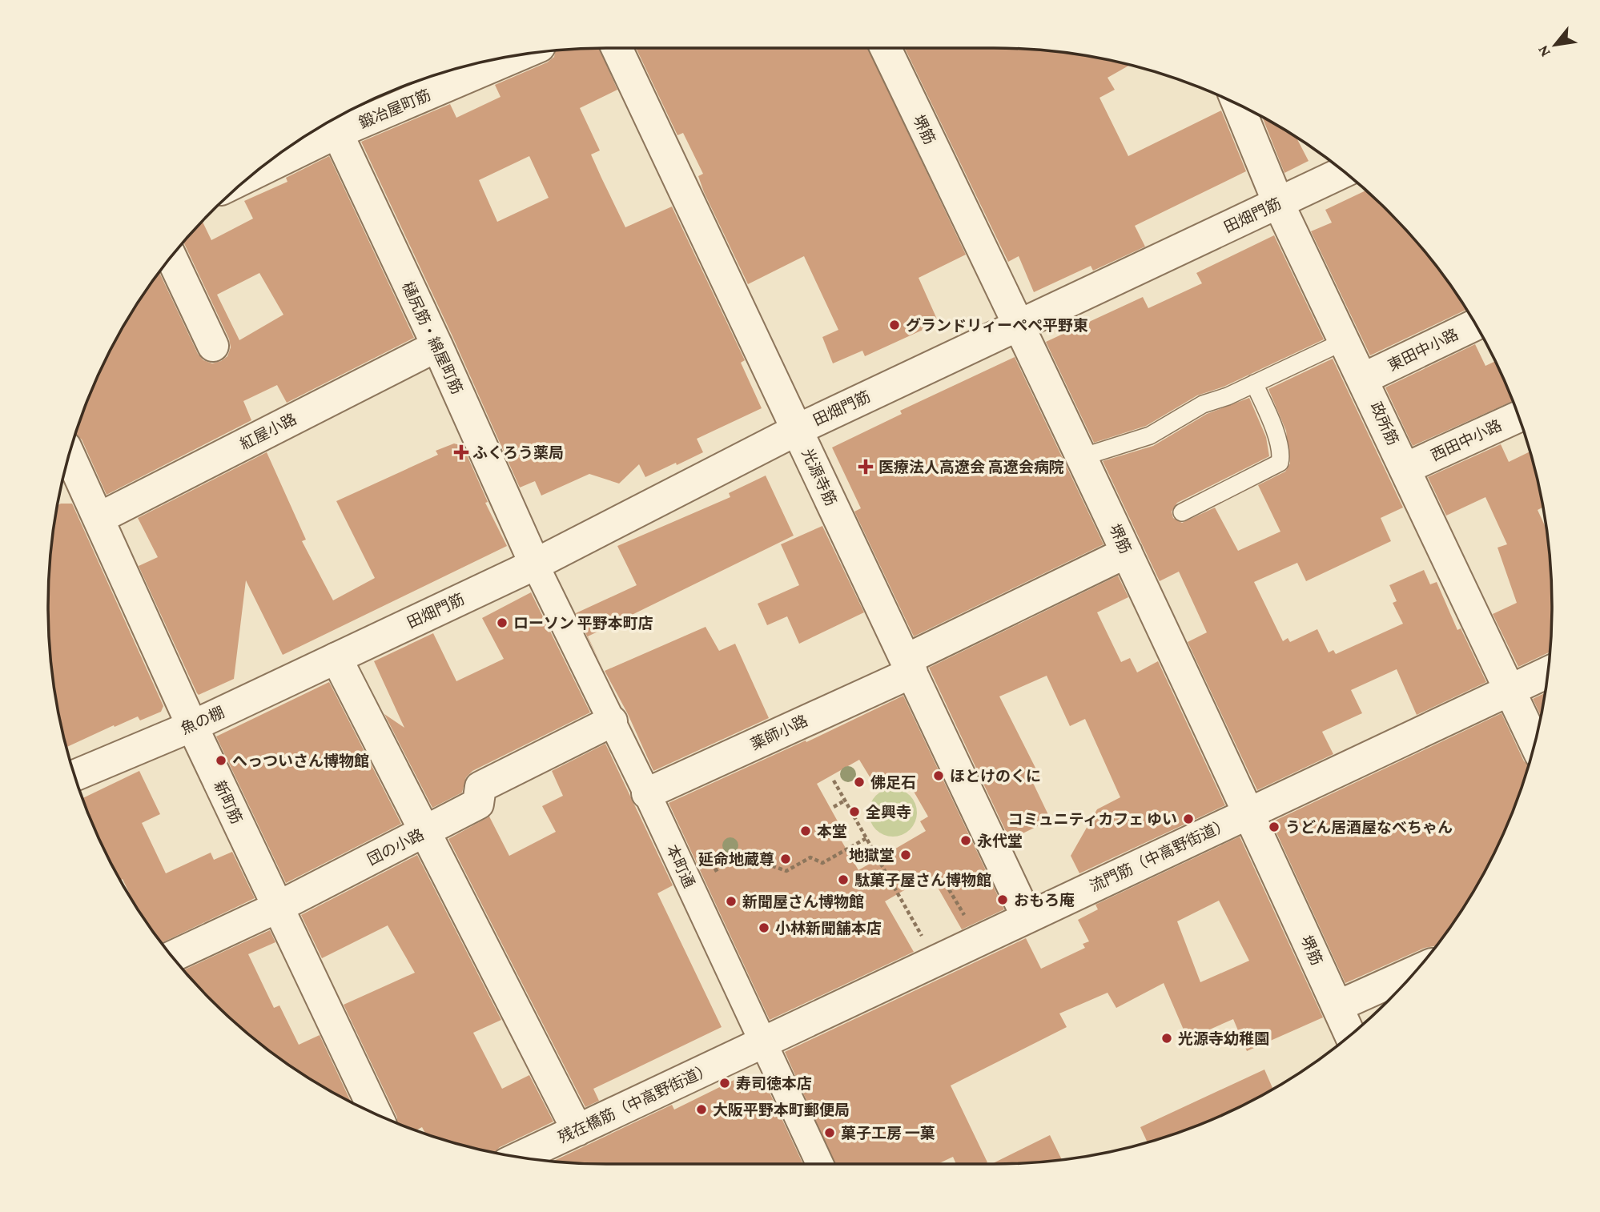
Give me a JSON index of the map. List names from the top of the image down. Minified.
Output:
{"streets":{"street":["鍛冶屋町筋","堺筋","田畑門筋","樋尻筋・綿屋町筋","東田中小路","政所筋","紅屋小路","西田中小路","光源寺筋","魚の棚","薬師小路","新町筋","団の小路","流門筋（中高野街道）","本町通","残在橋筋（中高野街道）"]},"crossings":[["鍛冶屋町筋","樋尻筋・綿屋町筋"],["堺筋","田畑門筋"],["堺筋","薬師小路"],["堺筋","流門筋（中高野街道）"],["田畑門筋","樋尻筋・綿屋町筋"],["田畑門筋","政所筋"],["田畑門筋","光源寺筋"],["田畑門筋","魚の棚"],["田畑門筋","本町通"],["樋尻筋・綿屋町筋","紅屋小路"],["樋尻筋・綿屋町筋","本町通"],["東田中小路","政所筋"],["政所筋","西田中小路"],["政所筋","流門筋（中高野街道）"],["紅屋小路","新町筋"],["光源寺筋","薬師小路"],["光源寺筋","流門筋（中高野街道）"],["魚の棚","新町筋"],["薬師小路","本町通"],["新町筋","団の小路"],["団の小路","本町通"],["流門筋（中高野街道）","本町通"],["流門筋（中高野街道）","残在橋筋（中高野街道）"],["本町通","残在橋筋（中高野街道）"]],"places":{"other":["グランドリィーぺぺ平野東","ローソン 平野本町店","へっついさん博物館","ほとけのくに","佛足石","全興寺","コミュニティカフェ ゆい","うどん居酒屋なべちゃん","本堂","永代堂","地獄堂","延命地蔵尊","駄菓子屋さん博物館","おもろ庵","新聞屋さん博物館","小林新聞舗本店","光源寺幼稚園","寿司徳本店","大阪平野本町郵便局","菓子工房 一菓"],"health":["ふくろう薬局","医療法人高遼会 高遼会病院"]},"north":"bottom left"}
